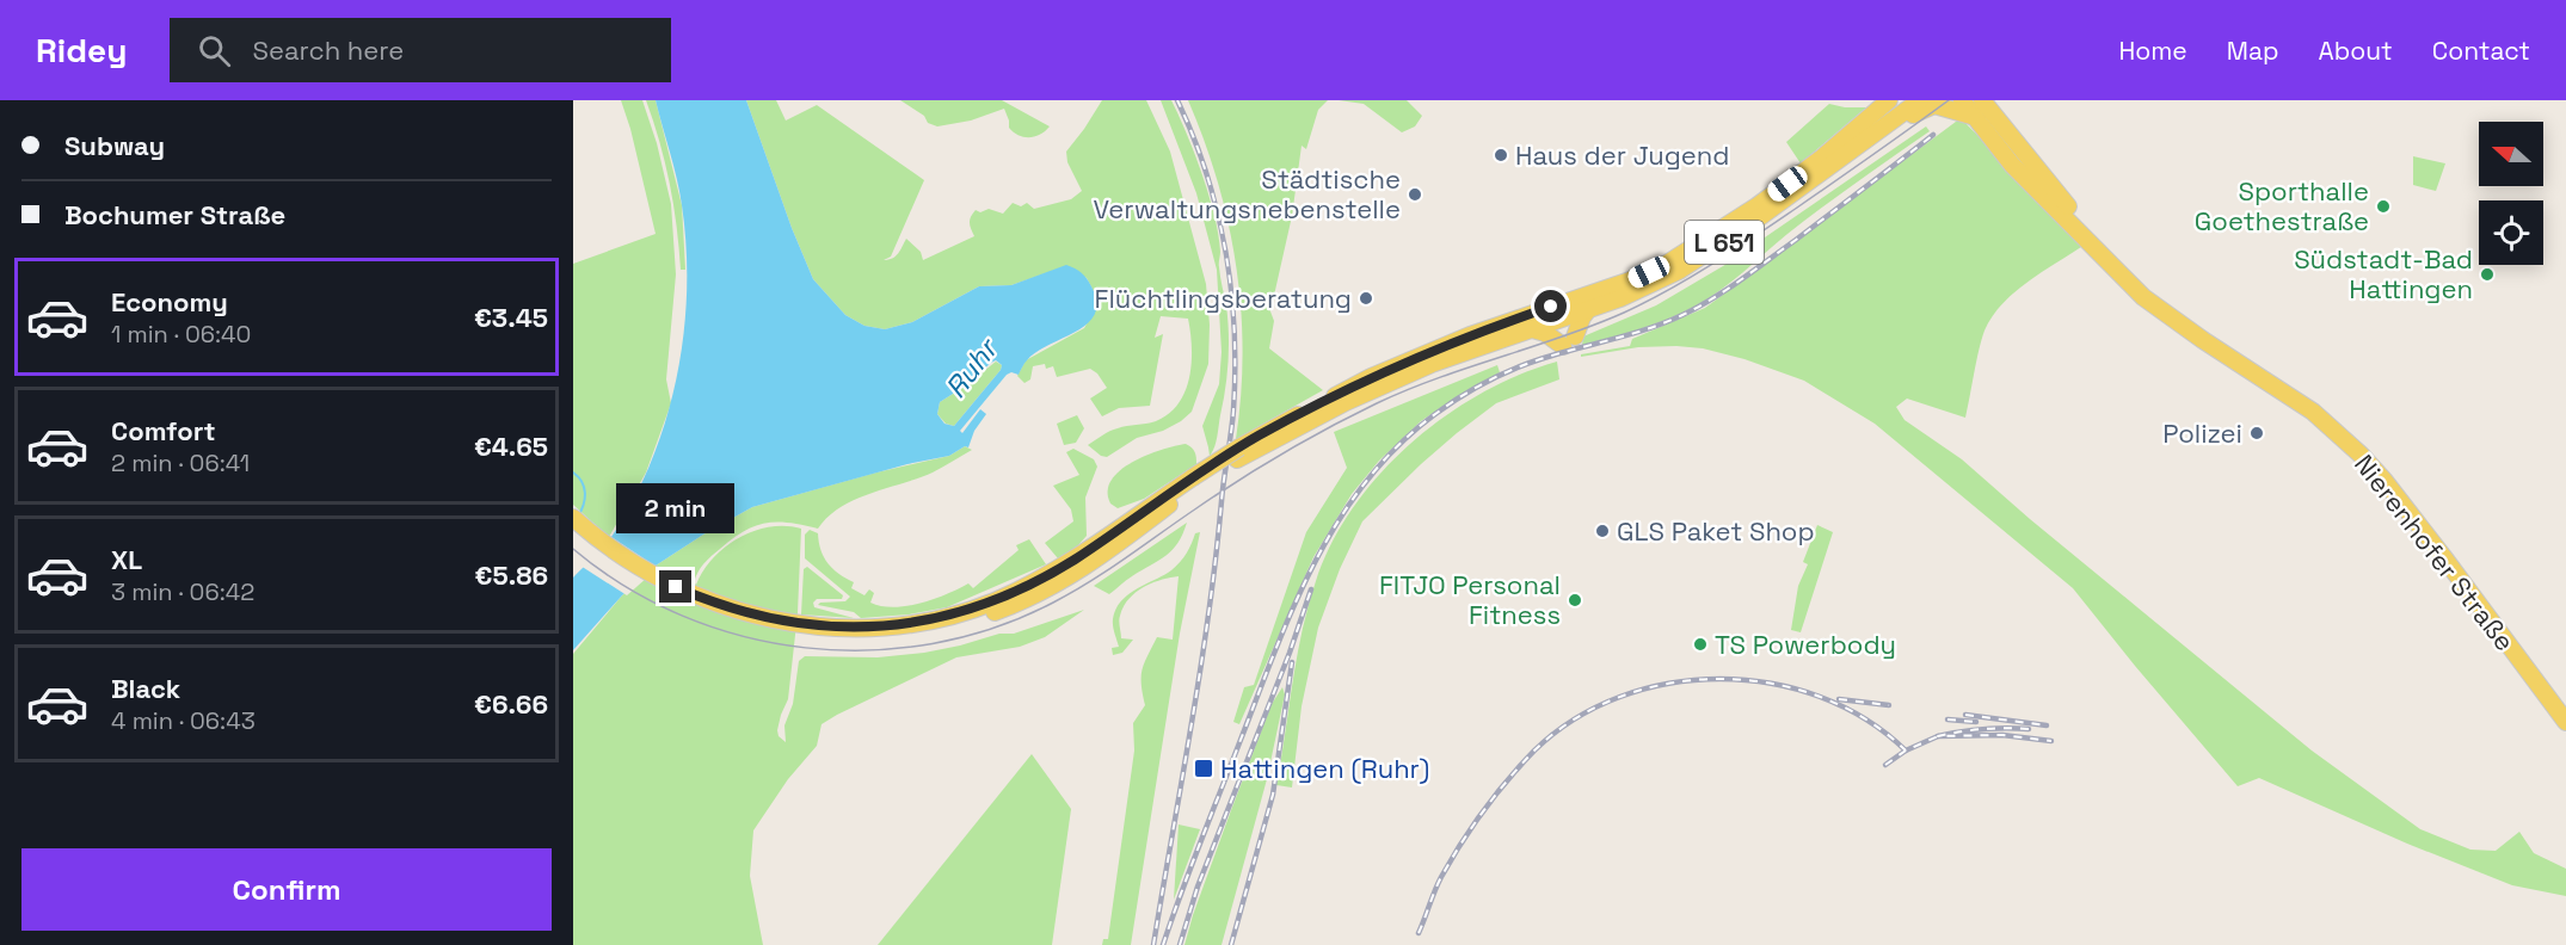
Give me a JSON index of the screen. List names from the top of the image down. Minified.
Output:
{"streets":{"main road":["L 651","Nierenhofer Straße"]},"crossings":[["L 651","Nierenhofer Straße"]],"water":["Ruhr"],"places":{"other":["Haus der Jugend","Städtische Verwaltungsnebenstelle","Sporthalle Goethestraße","Südstadt-Bad Hattingen","Flüchtlingsberatung","Polizei","GLS Paket Shop","FITJO Personal Fitness","TS Powerbody"],"transit":["Hattingen (Ruhr)"]},"north":"left","page":{"header":"Ridey","search":"Search here","nav":["Home","Map","About","Contact"],"banner":["Subway","Bochumer Straße"],"list":[{"name":"Economy","note":"1 min · 06:40","value":"€3.45"},{"name":"Comfort","note":"2 min · 06:41","value":"€4.65"},{"name":"XL","note":"3 min · 06:42","value":"€5.86"},{"name":"Black","note":"4 min · 06:43","value":"€6.66"}],"bubble":"2 min","buttons":"Confirm"}}
